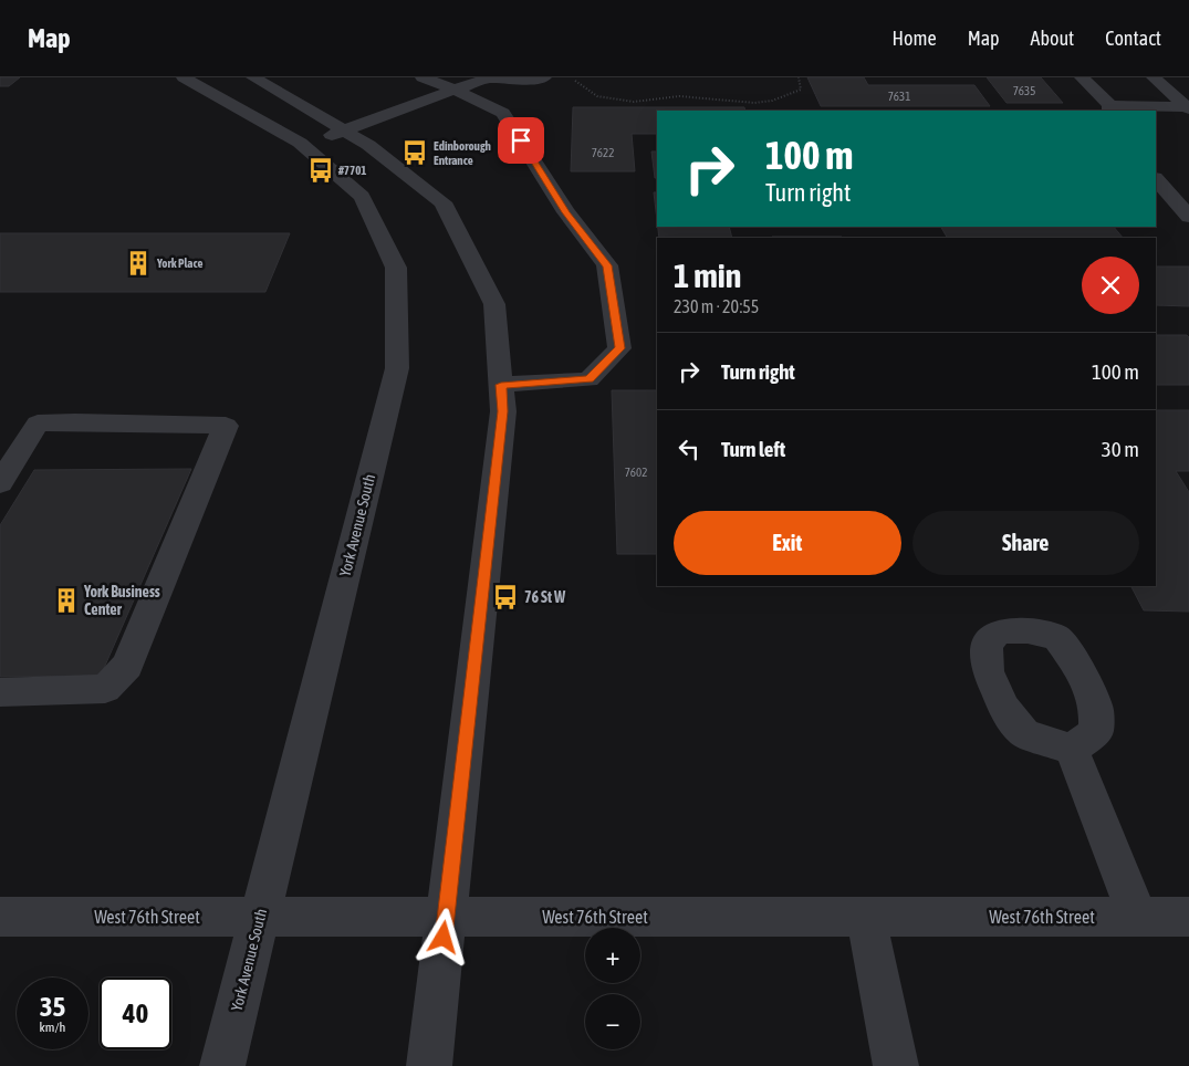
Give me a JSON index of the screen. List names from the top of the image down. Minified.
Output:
{"streets":{"street":["York Avenue South","West 76th Street"]},"crossings":[["York Avenue South","West 76th Street"]],"places":{"bus stop":["Edinborough Entrance","#7701","76 St W"],"building":["York Place","York Business Center"]},"house_numbers":["7635","7631","7622","7602"],"page":{"header":"Map","nav":["Home","Map","About","Contact"],"turn":["100 m","Turn right"],"heading":["1 min","230 m · 20:55"],"list":[{"name":"Turn right","value":"100 m"},{"name":"Turn left","value":"30 m"}],"buttons":["Exit","Share"],"map_buttons":["+","−"],"speed":"35 km/h","limit":"40"}}
